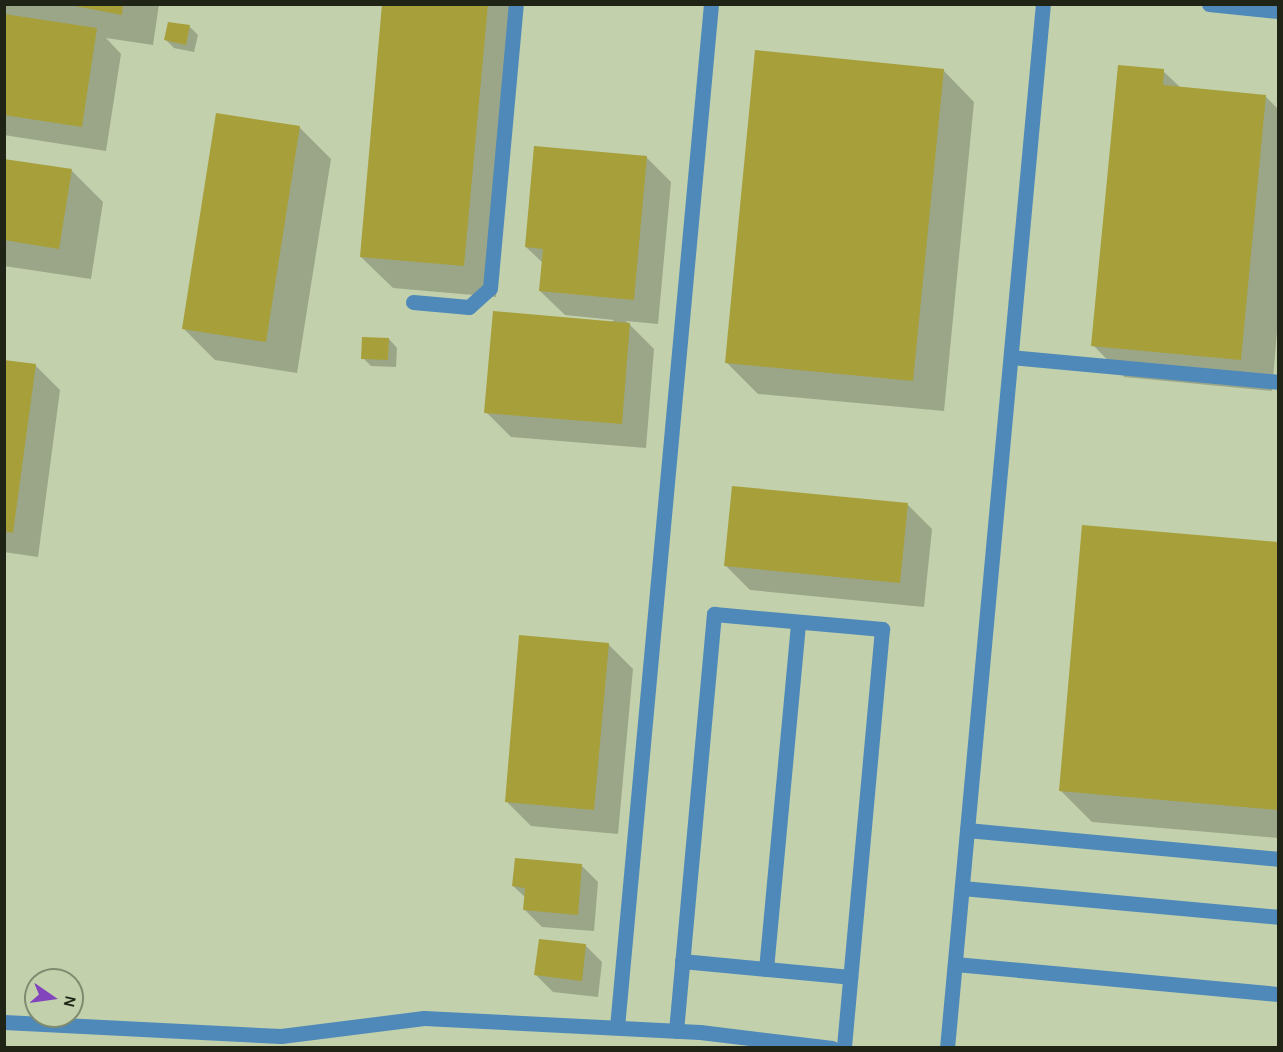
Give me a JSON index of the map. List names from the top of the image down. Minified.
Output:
{"north":"right"}
